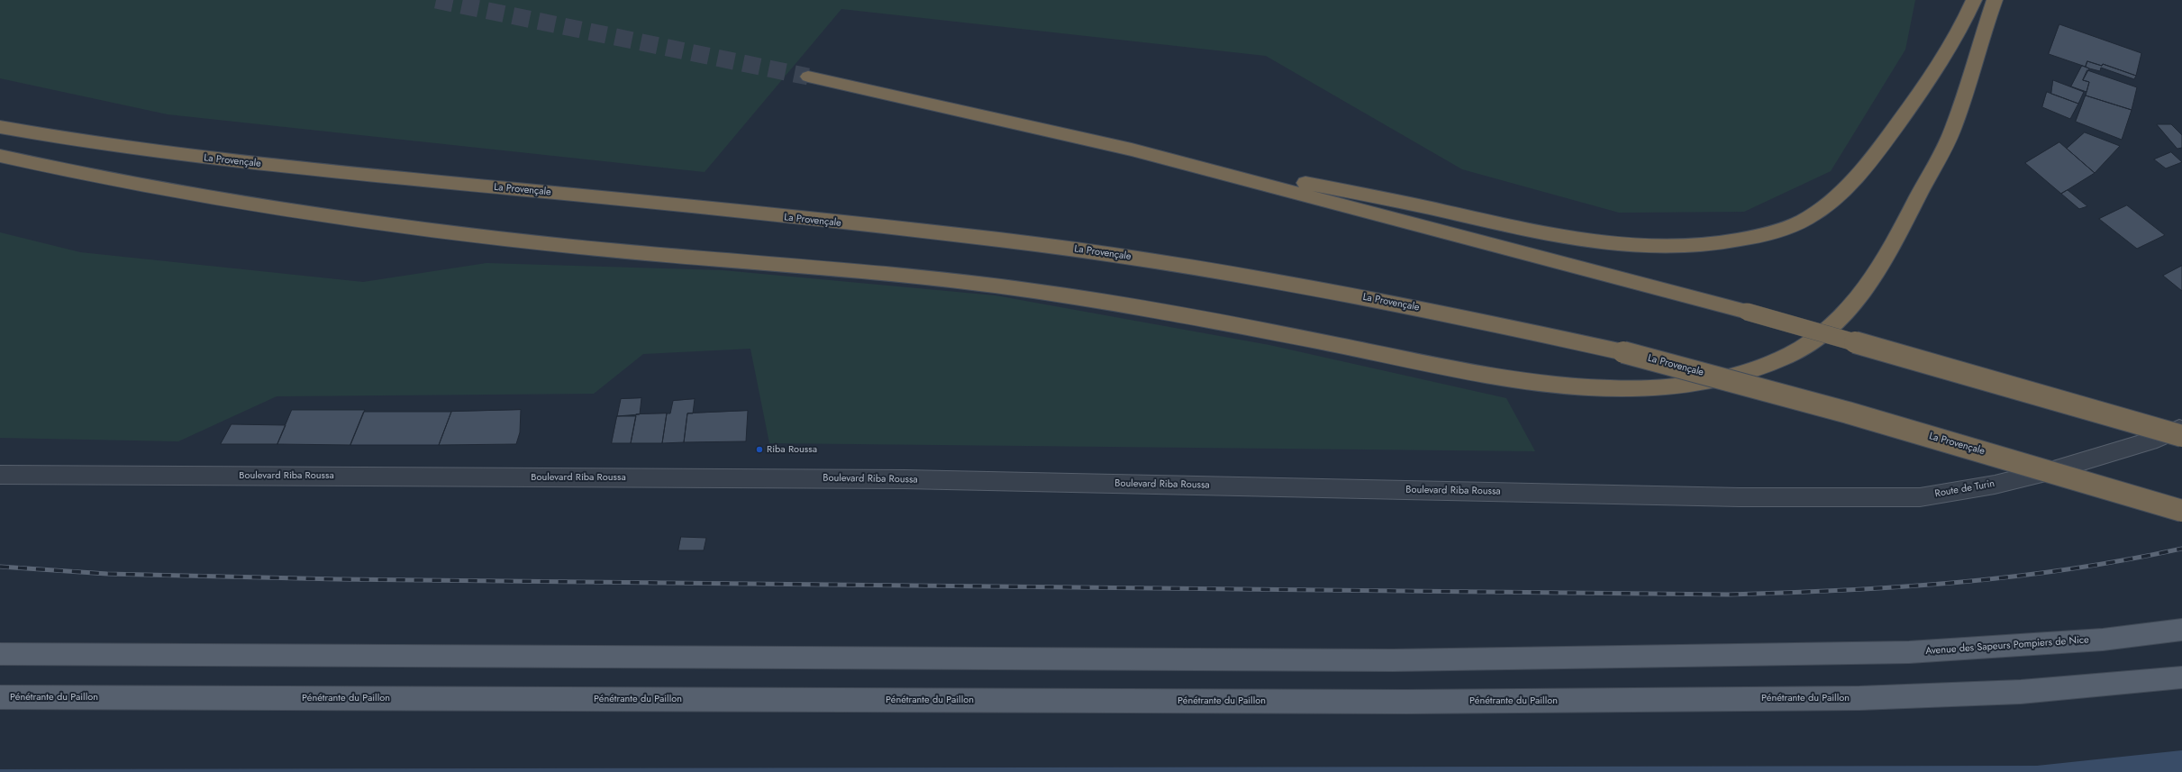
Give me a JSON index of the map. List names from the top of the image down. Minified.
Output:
{"streets":{"highway":["La Provençale"],"main road":["Avenue des Sapeurs Pompiers de Nice","Pénétrante du Paillon"],"street":["Boulevard Riba Roussa","Route de Turin"]},"crossings":[["Boulevard Riba Roussa","Route de Turin"]],"places":["Riba Roussa"]}
